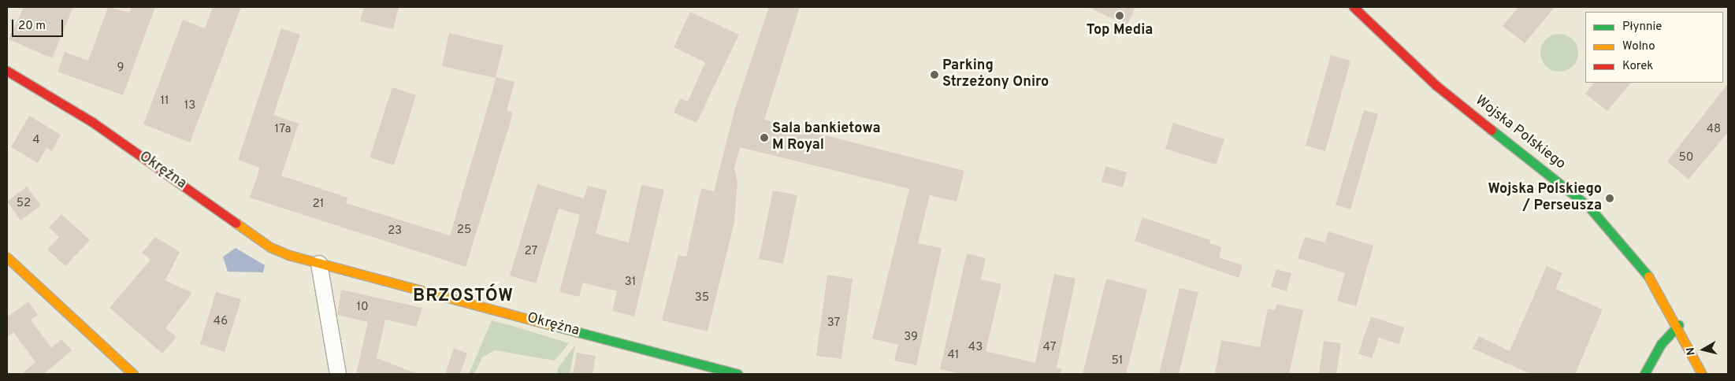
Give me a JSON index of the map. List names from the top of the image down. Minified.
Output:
{"streets":{"street":["Wojska Polskiego","Okrężna"]},"districts":["BRZOSTÓW"],"places":["Top Media","Parking Strzeżony Oniro","Sala bankietowa M Royal","Wojska Polskiego / Perseusza"],"house_numbers":["9","11","13","17a","48","4","50","52","21","25","23","27","31","35","10","46","37","39","43","47","41","51"],"legend":["Płynnie","Wolno","Korek"],"scale_bar":"20 m","north":"left"}
